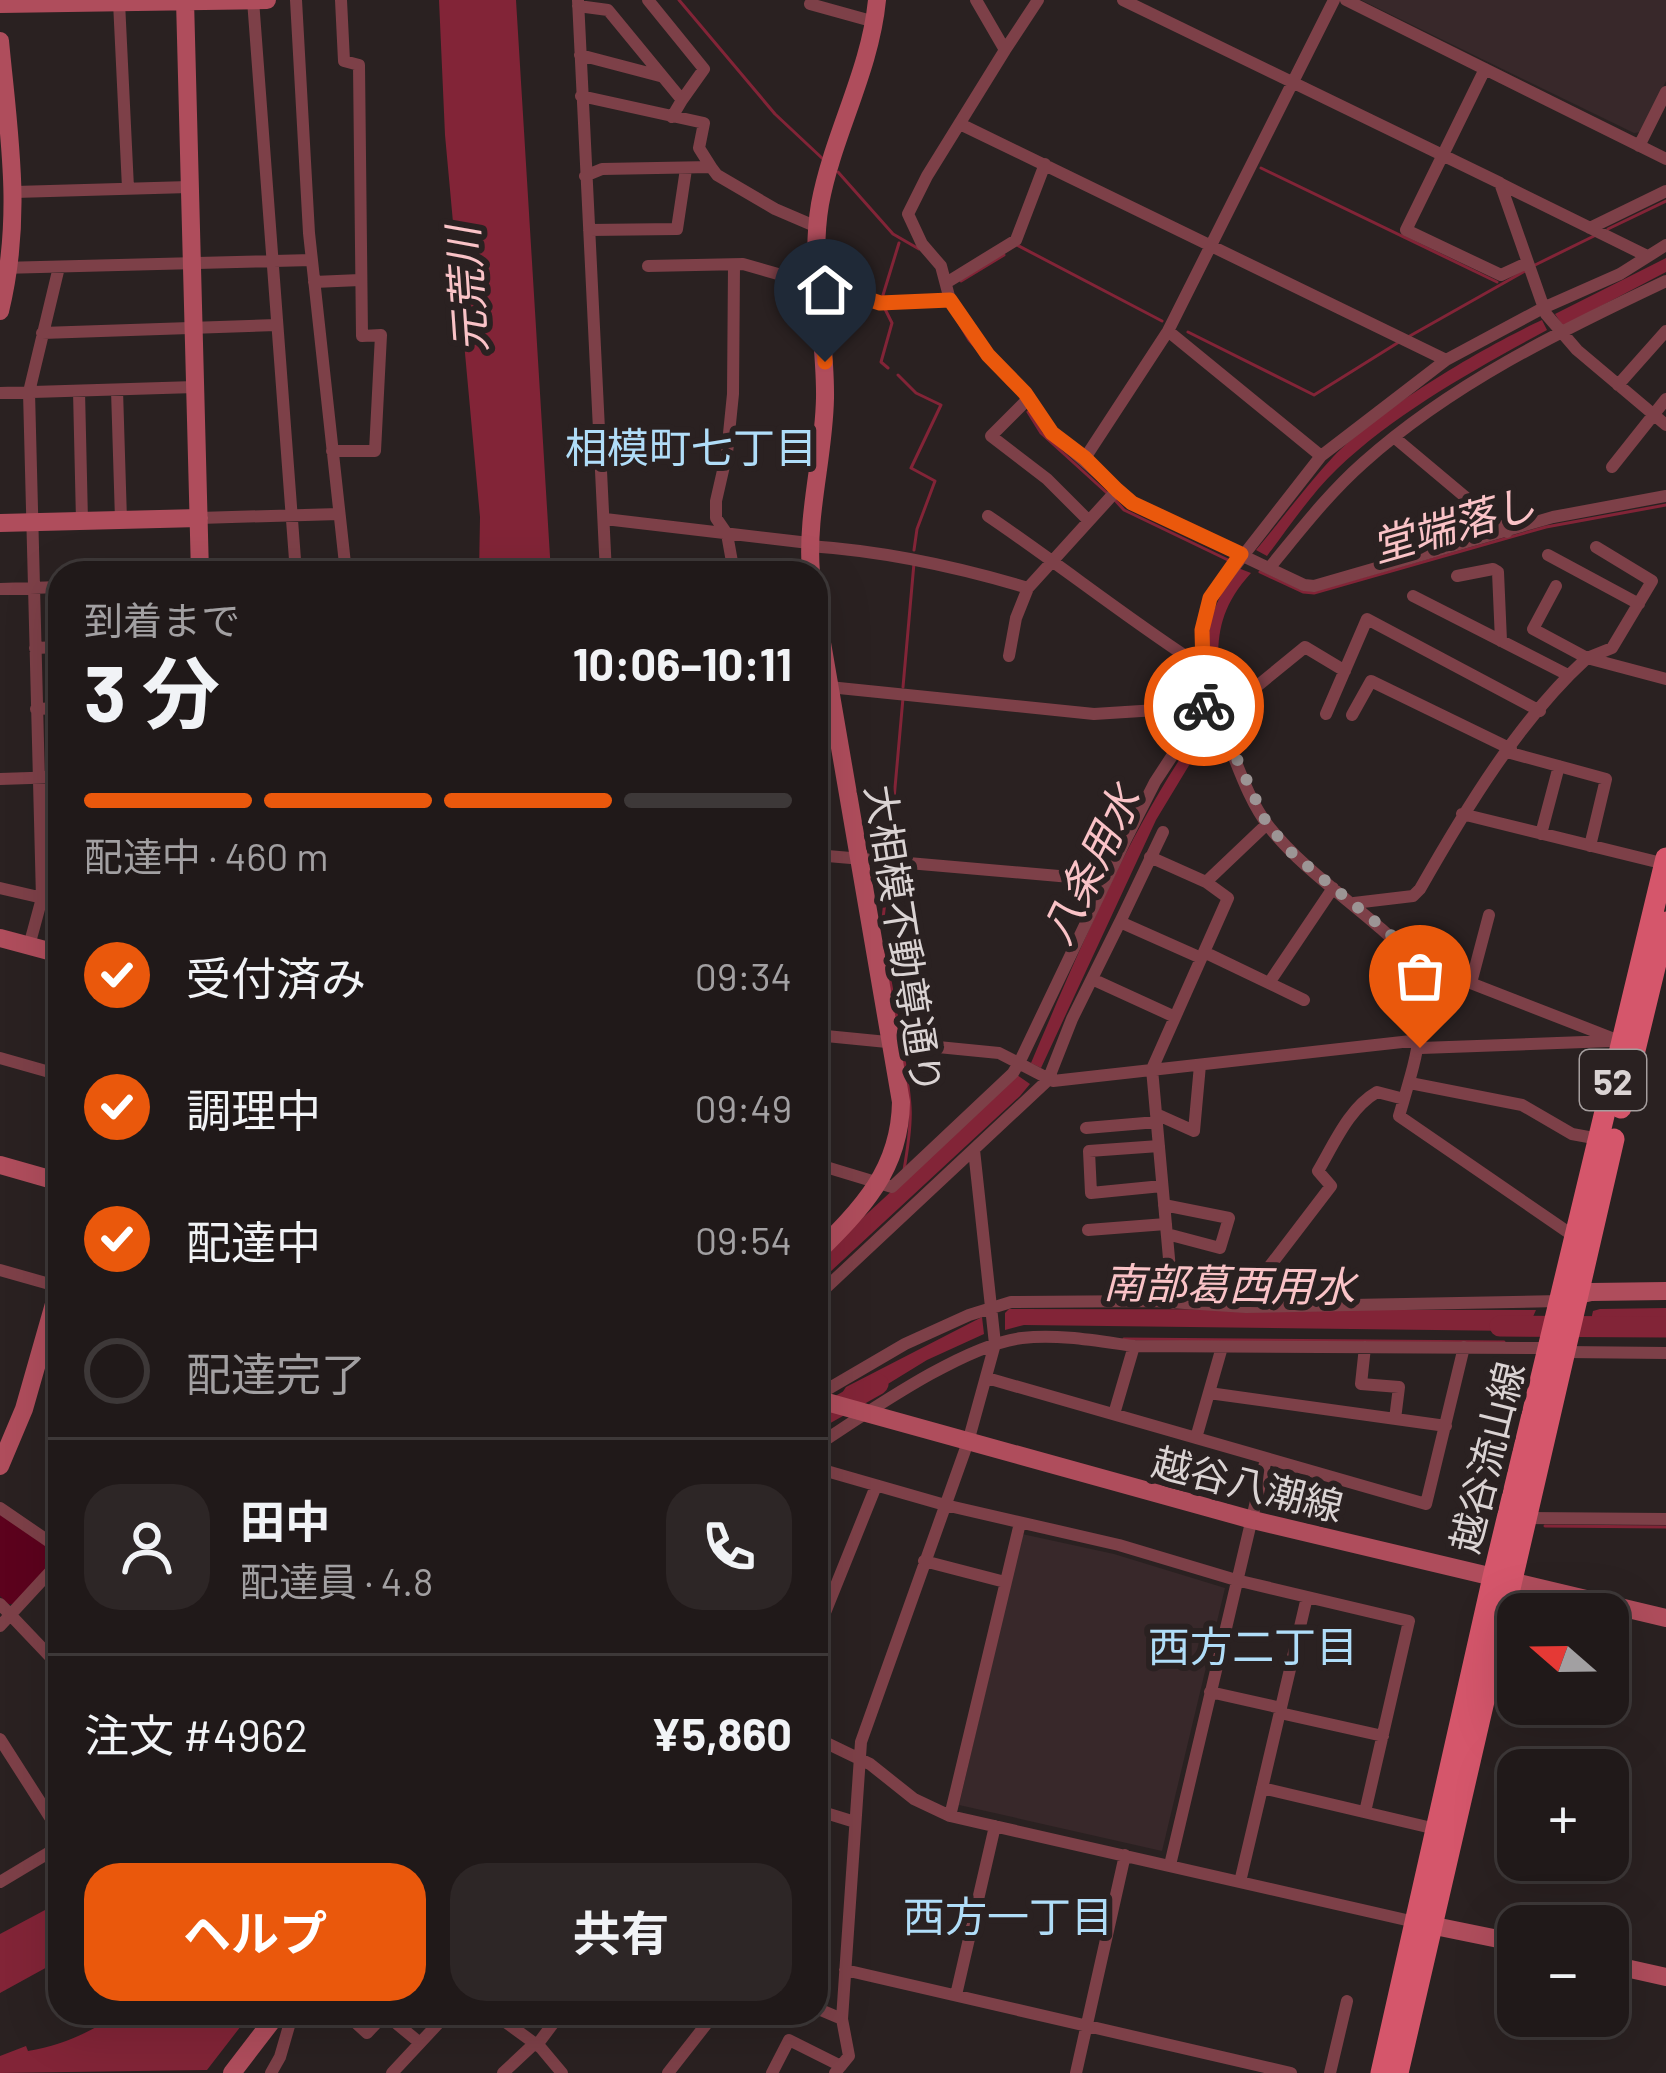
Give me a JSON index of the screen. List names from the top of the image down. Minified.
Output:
{"streets":{"main road":["52","越谷流山線"],"street":["大相模不動尊通り","越谷八潮線"]},"crossings":[["越谷流山線","越谷八潮線"]],"districts":["相模町七丁目","西方二丁目","西方一丁目"],"water":["元荒川","堂端落し","八条用水","南部葛西用水"],"north":"left","page":{"heading":["3 分","到着まで","10:06–10:11"],"panel":["田中","配達員 · 4.8","注文 #4962","¥5,860"],"bar":"配達中 · 460 m","list":[["受付済み","09:34"],["調理中","09:49"],["配達中","09:54"],"配達完了"],"map_buttons":["+","−"],"buttons":["ヘルプ","共有"]}}
